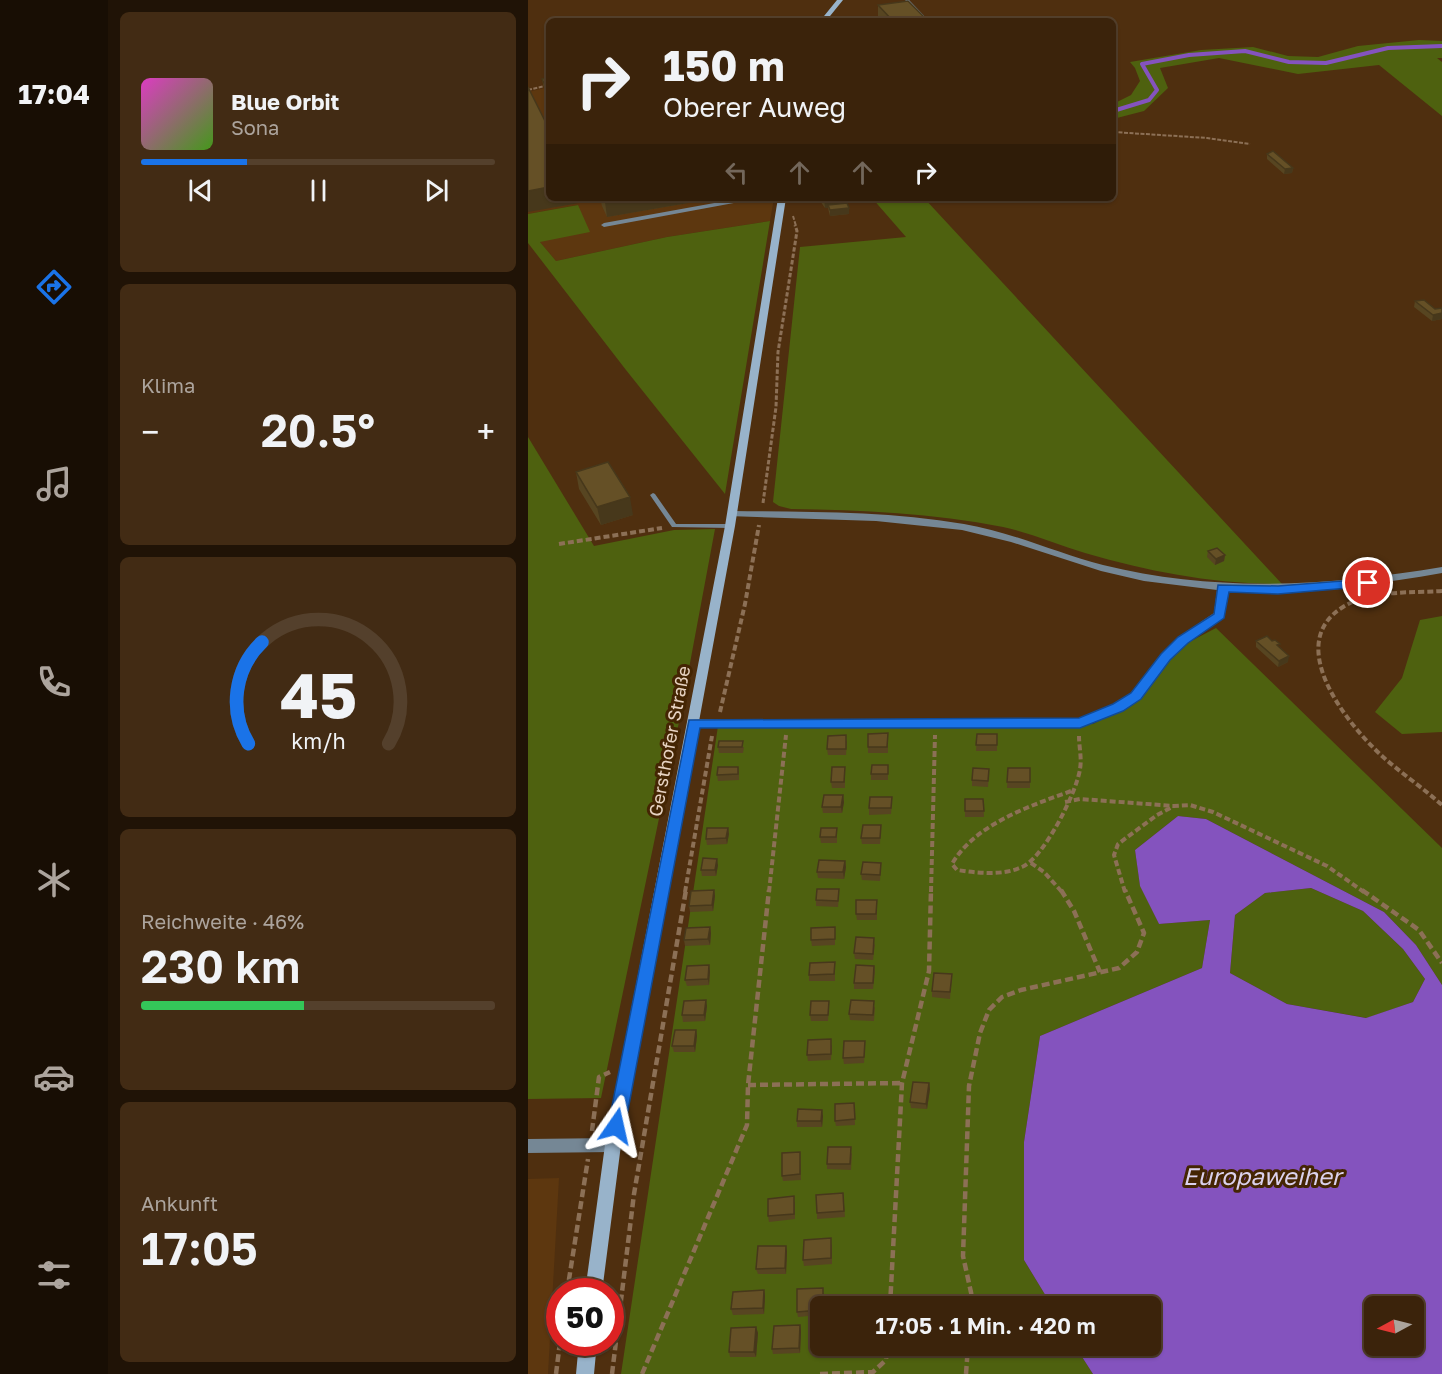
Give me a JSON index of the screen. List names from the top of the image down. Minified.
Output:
{"streets":{"main road":["Gersthofer Straße"]},"water":["Europaweiher"],"north":"left","page":{"tabs":"17:04","turn":["150 m","Oberer Auweg"],"song":["Blue Orbit","Sona"],"tile":["Klima",["Reichweite · 46%","230 km"],["Ankunft","17:05"]],"heat":["−","20.5°","+"],"limit":"50","trip":"17:05 · 1 Min. · 420 m","gauge":["45","km/h"]}}
